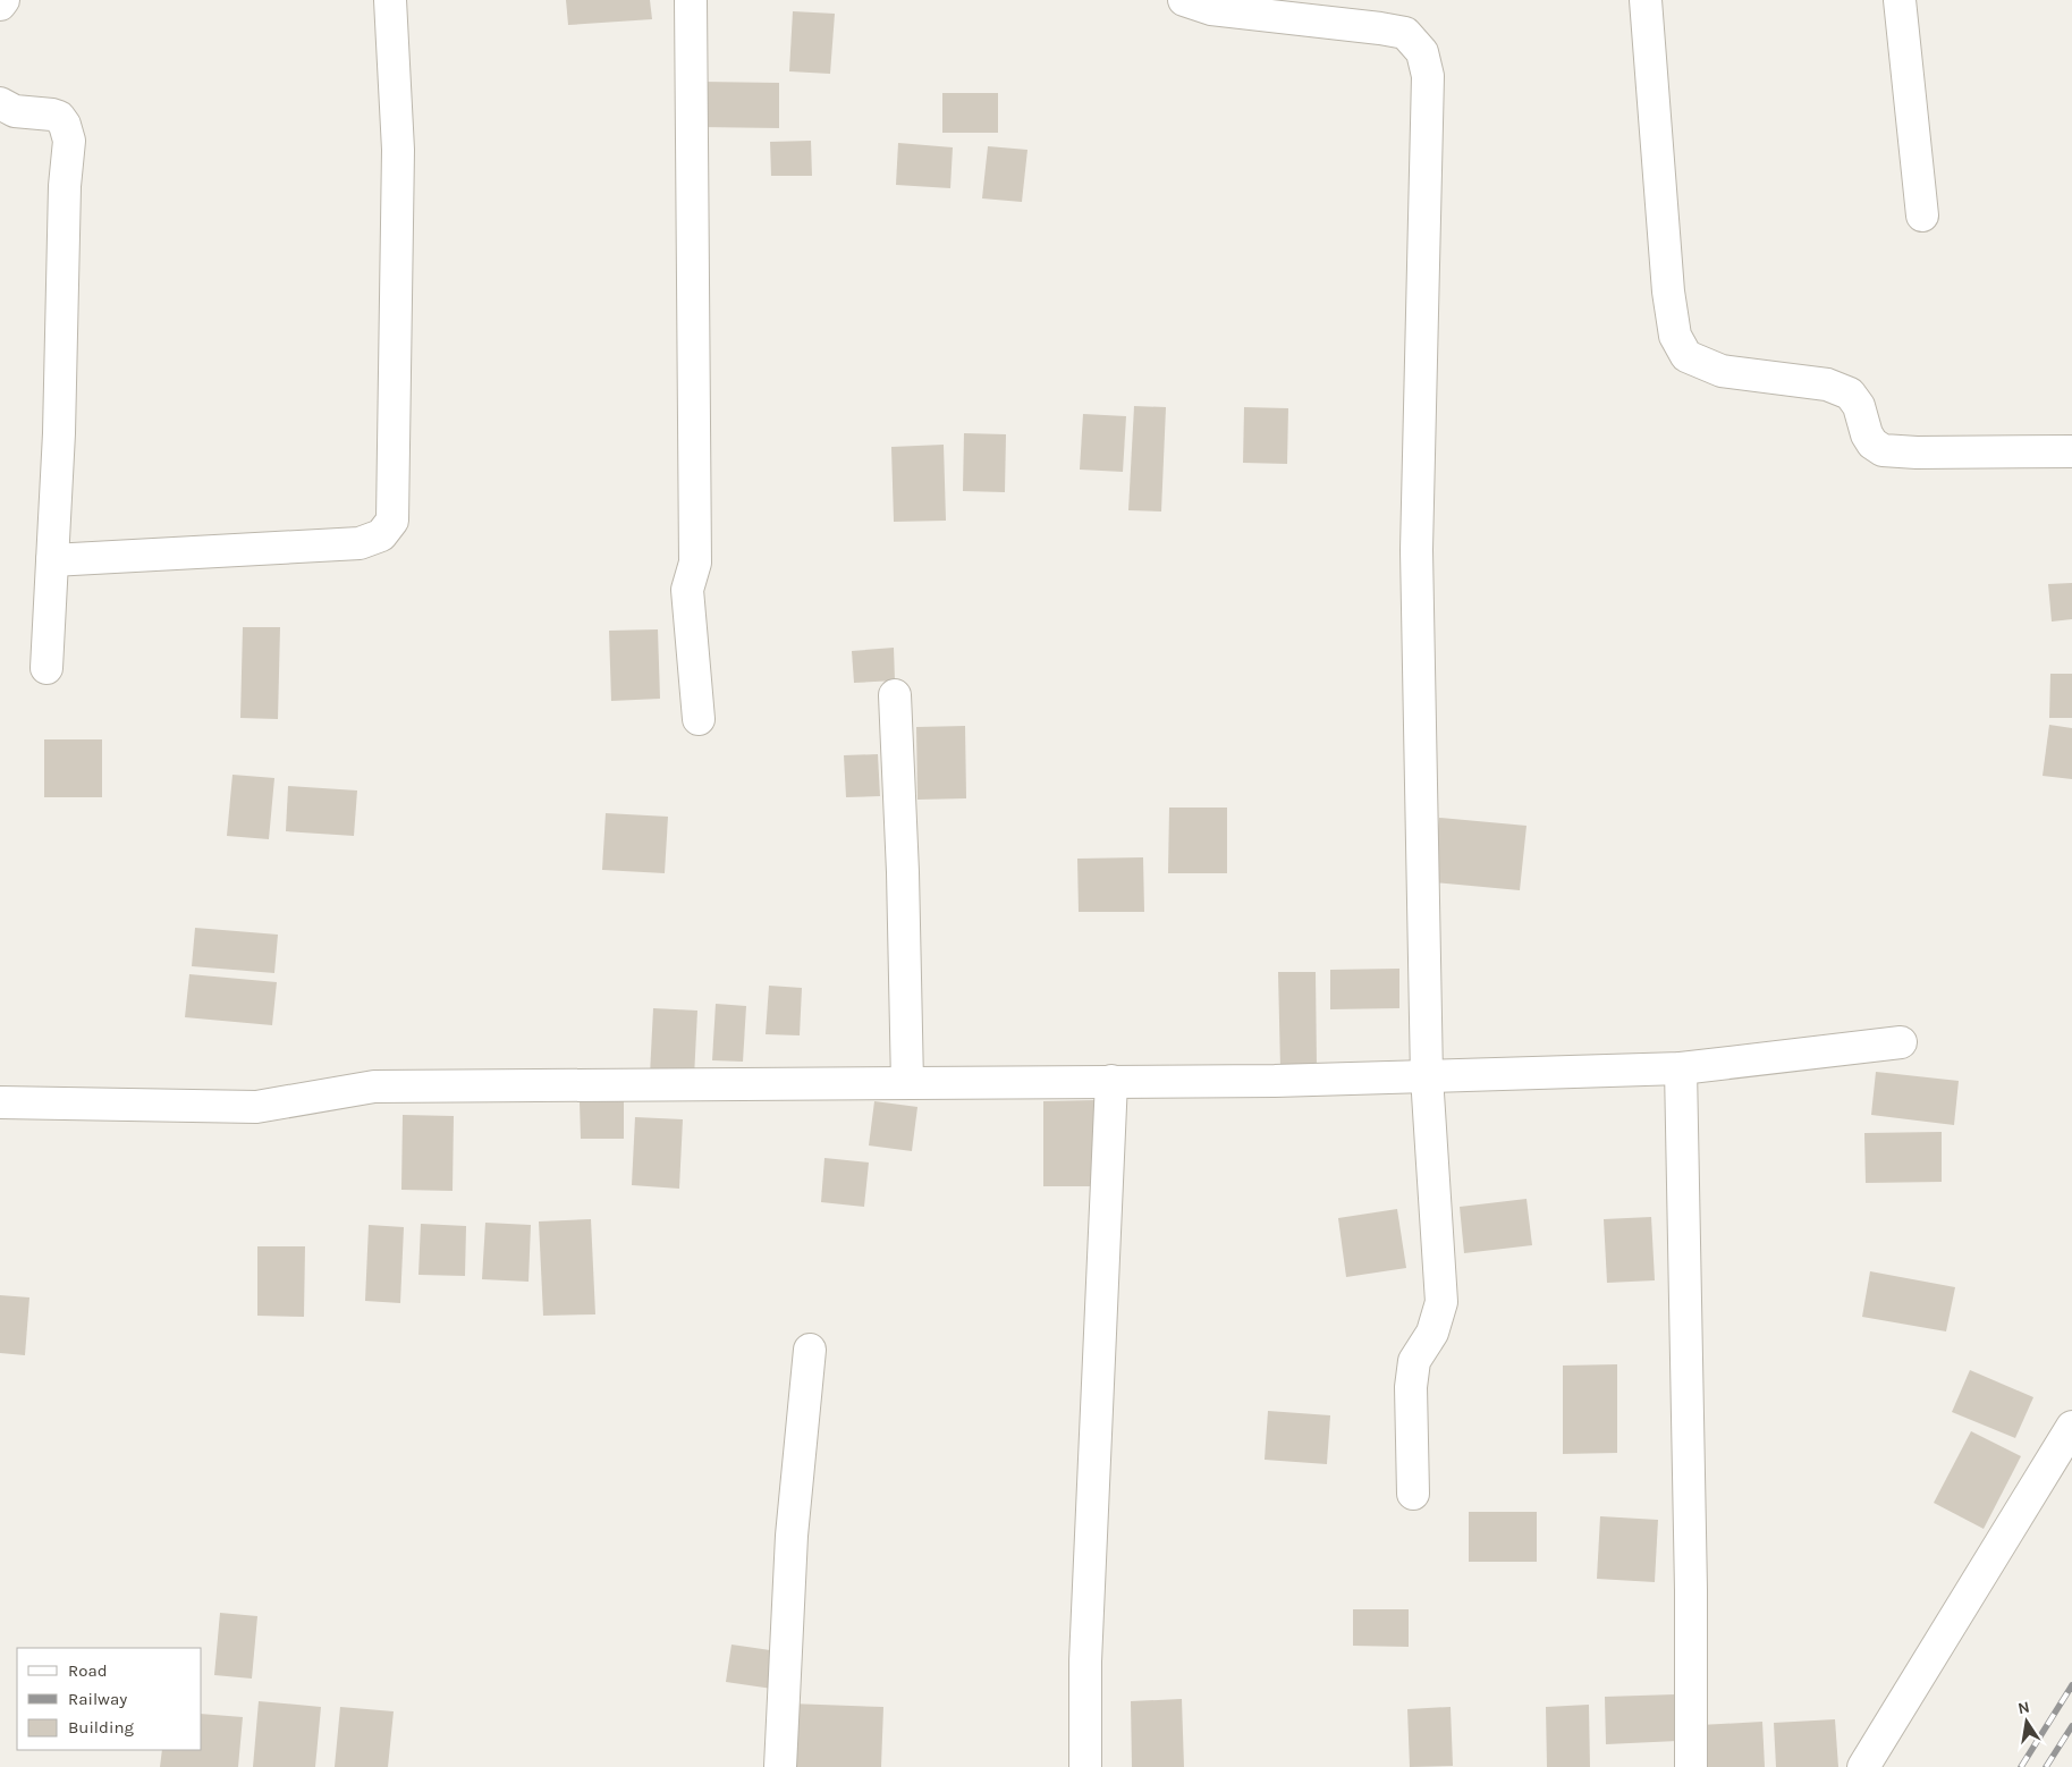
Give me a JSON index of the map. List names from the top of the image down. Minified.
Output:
{"legend":["Road","Railway","Building"],"north":"top"}
